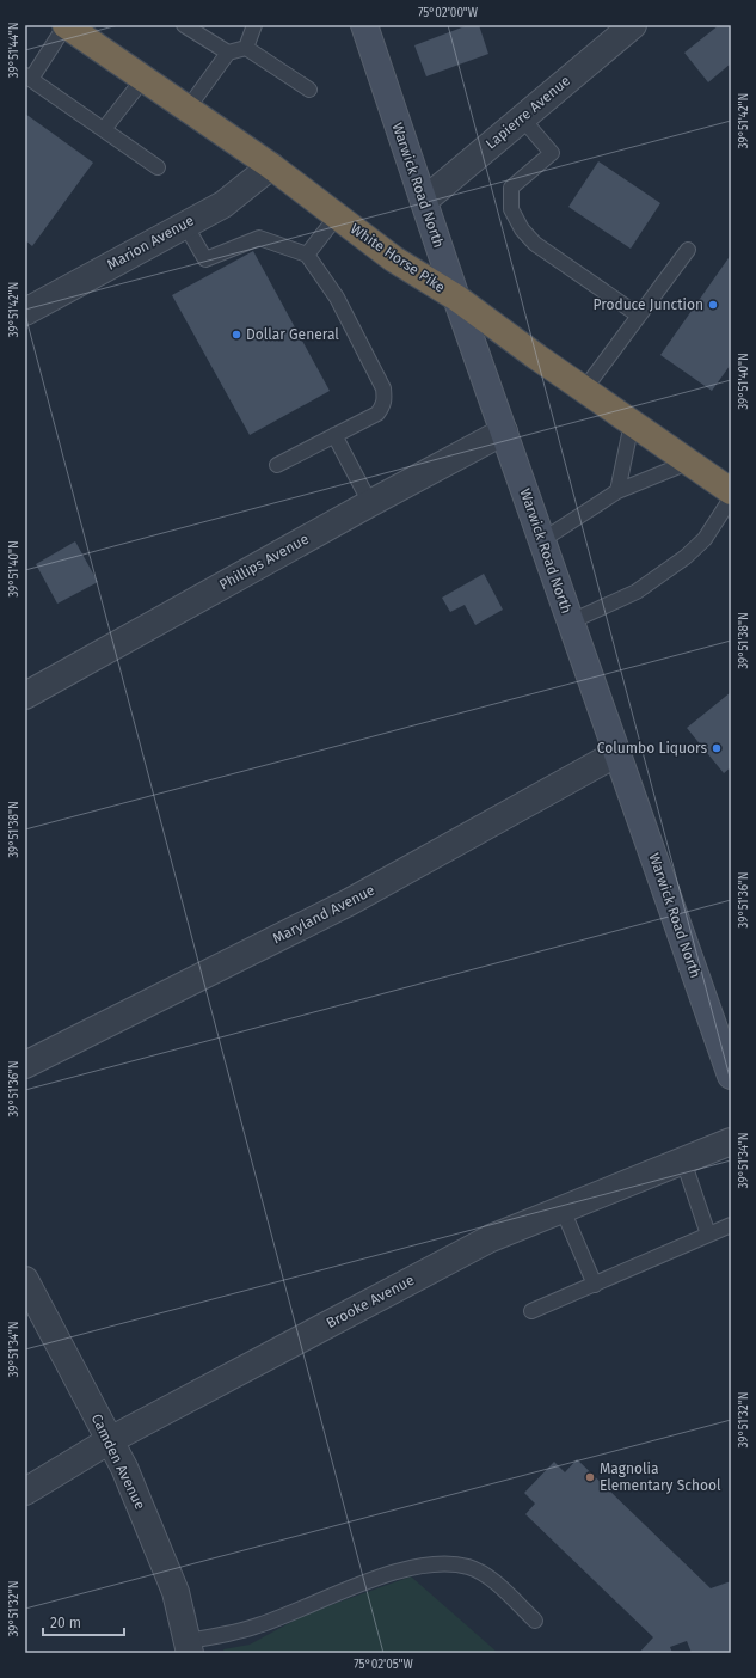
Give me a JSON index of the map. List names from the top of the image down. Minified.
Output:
{"streets":{"highway":["White Horse Pike"],"street":["Lapierre Avenue","Warwick Road North","Marion Avenue","Phillips Avenue","Maryland Avenue","Brooke Avenue","Camden Avenue"]},"crossings":[["Lapierre Avenue","Warwick Road North"],["Warwick Road North","White Horse Pike"],["Warwick Road North","Phillips Avenue"],["Warwick Road North","Maryland Avenue"],["Marion Avenue","White Horse Pike"],["Brooke Avenue","Camden Avenue"]],"places":["Produce Junction","Dollar General","Columbo Liquors","Magnolia Elementary School"],"scale_bar":"20 m","coordinates":["75°02'00\"W","39°51'44\"N","39°51'42\"N","39°51'40\"N","39°51'38\"N","39°51'36\"N","39°51'34\"N","39°51'32\"N","75°02'05\"W"]}
